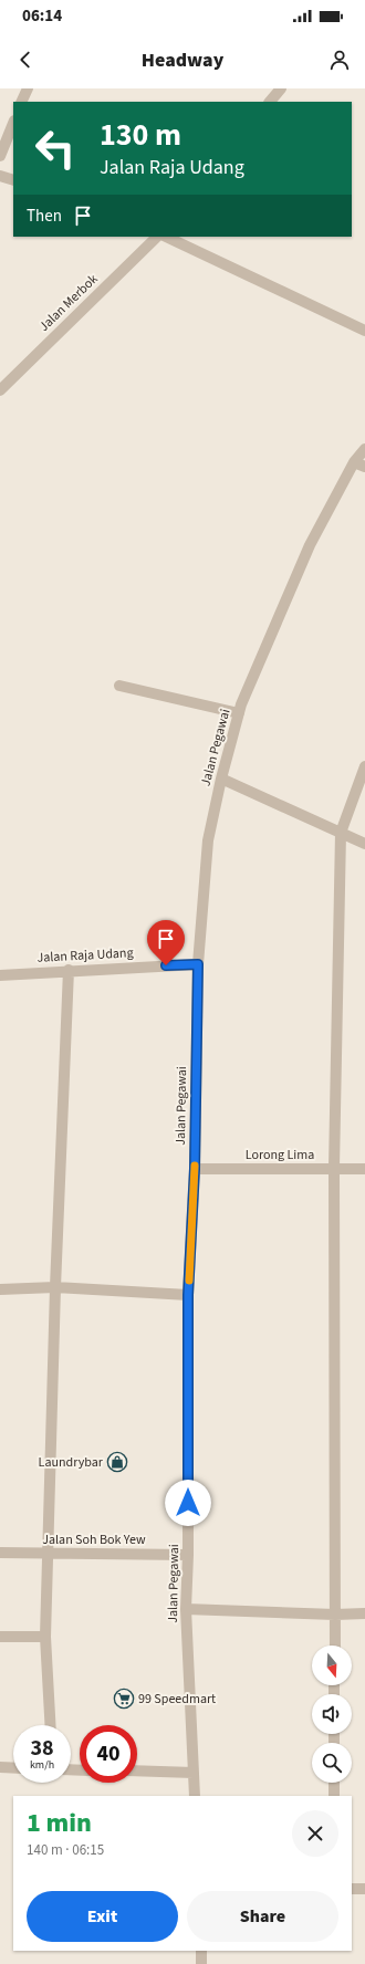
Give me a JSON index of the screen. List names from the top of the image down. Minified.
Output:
{"streets":{"street":["Jalan Merbok","Jalan Pegawai","Jalan Raja Udang","Lorong Lima","Jalan Soh Bok Yew"]},"crossings":[["Jalan Pegawai","Jalan Raja Udang"],["Jalan Pegawai","Lorong Lima"],["Jalan Pegawai","Jalan Soh Bok Yew"]],"places":{"shop":["Laundrybar"],"supermarket":["99 Speedmart"]},"north":"bottom","page":{"status":"06:14","header":"Headway","turn":["130 m","Jalan Raja Udang"],"then":"Then","speed":"38 km/h","limit":"40","heading":["1 min","140 m · 06:15"],"buttons":["Exit","Share"]}}
